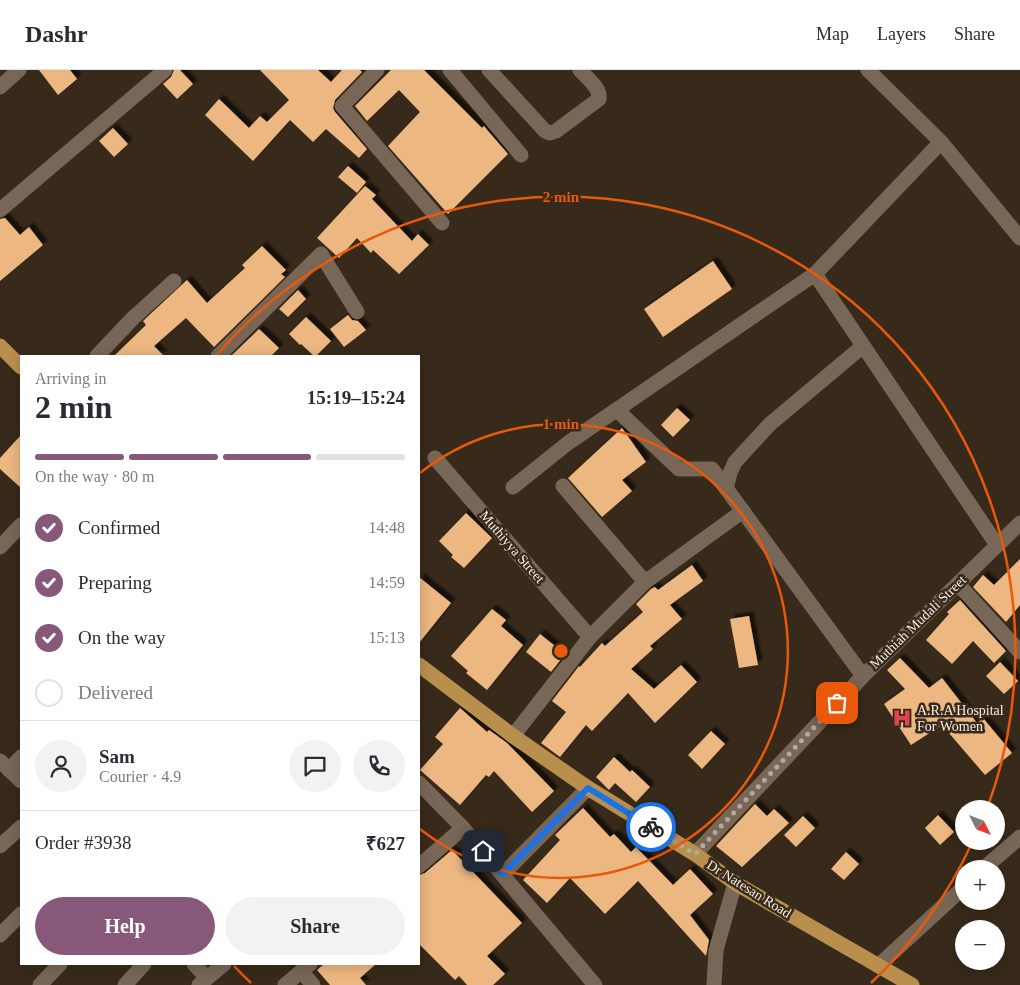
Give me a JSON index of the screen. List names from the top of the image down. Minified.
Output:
{"streets":{"main road":["Dr Natesan Road"],"street":["Muthiyya Street","Muthiah Mudali Street"]},"crossings":[["Muthiah Mudali Street","Dr Natesan Road"]],"places":{"hospital":["A.R.A Hospital For Women"]},"north":"bottom right","page":{"header":"Dashr","nav":["Map","Layers","Share"],"heading":["2 min","Arriving in","15:19–15:24"],"panel":["Sam","Courier · 4.9","Order #3938","₹627"],"bar":"On the way · 80 m","list":[["Confirmed","14:48"],["Preparing","14:59"],["On the way","15:13"],"Delivered"],"map_buttons":["+","−"],"buttons":["Help","Share"]},"rings":["2 min","1 min"]}
